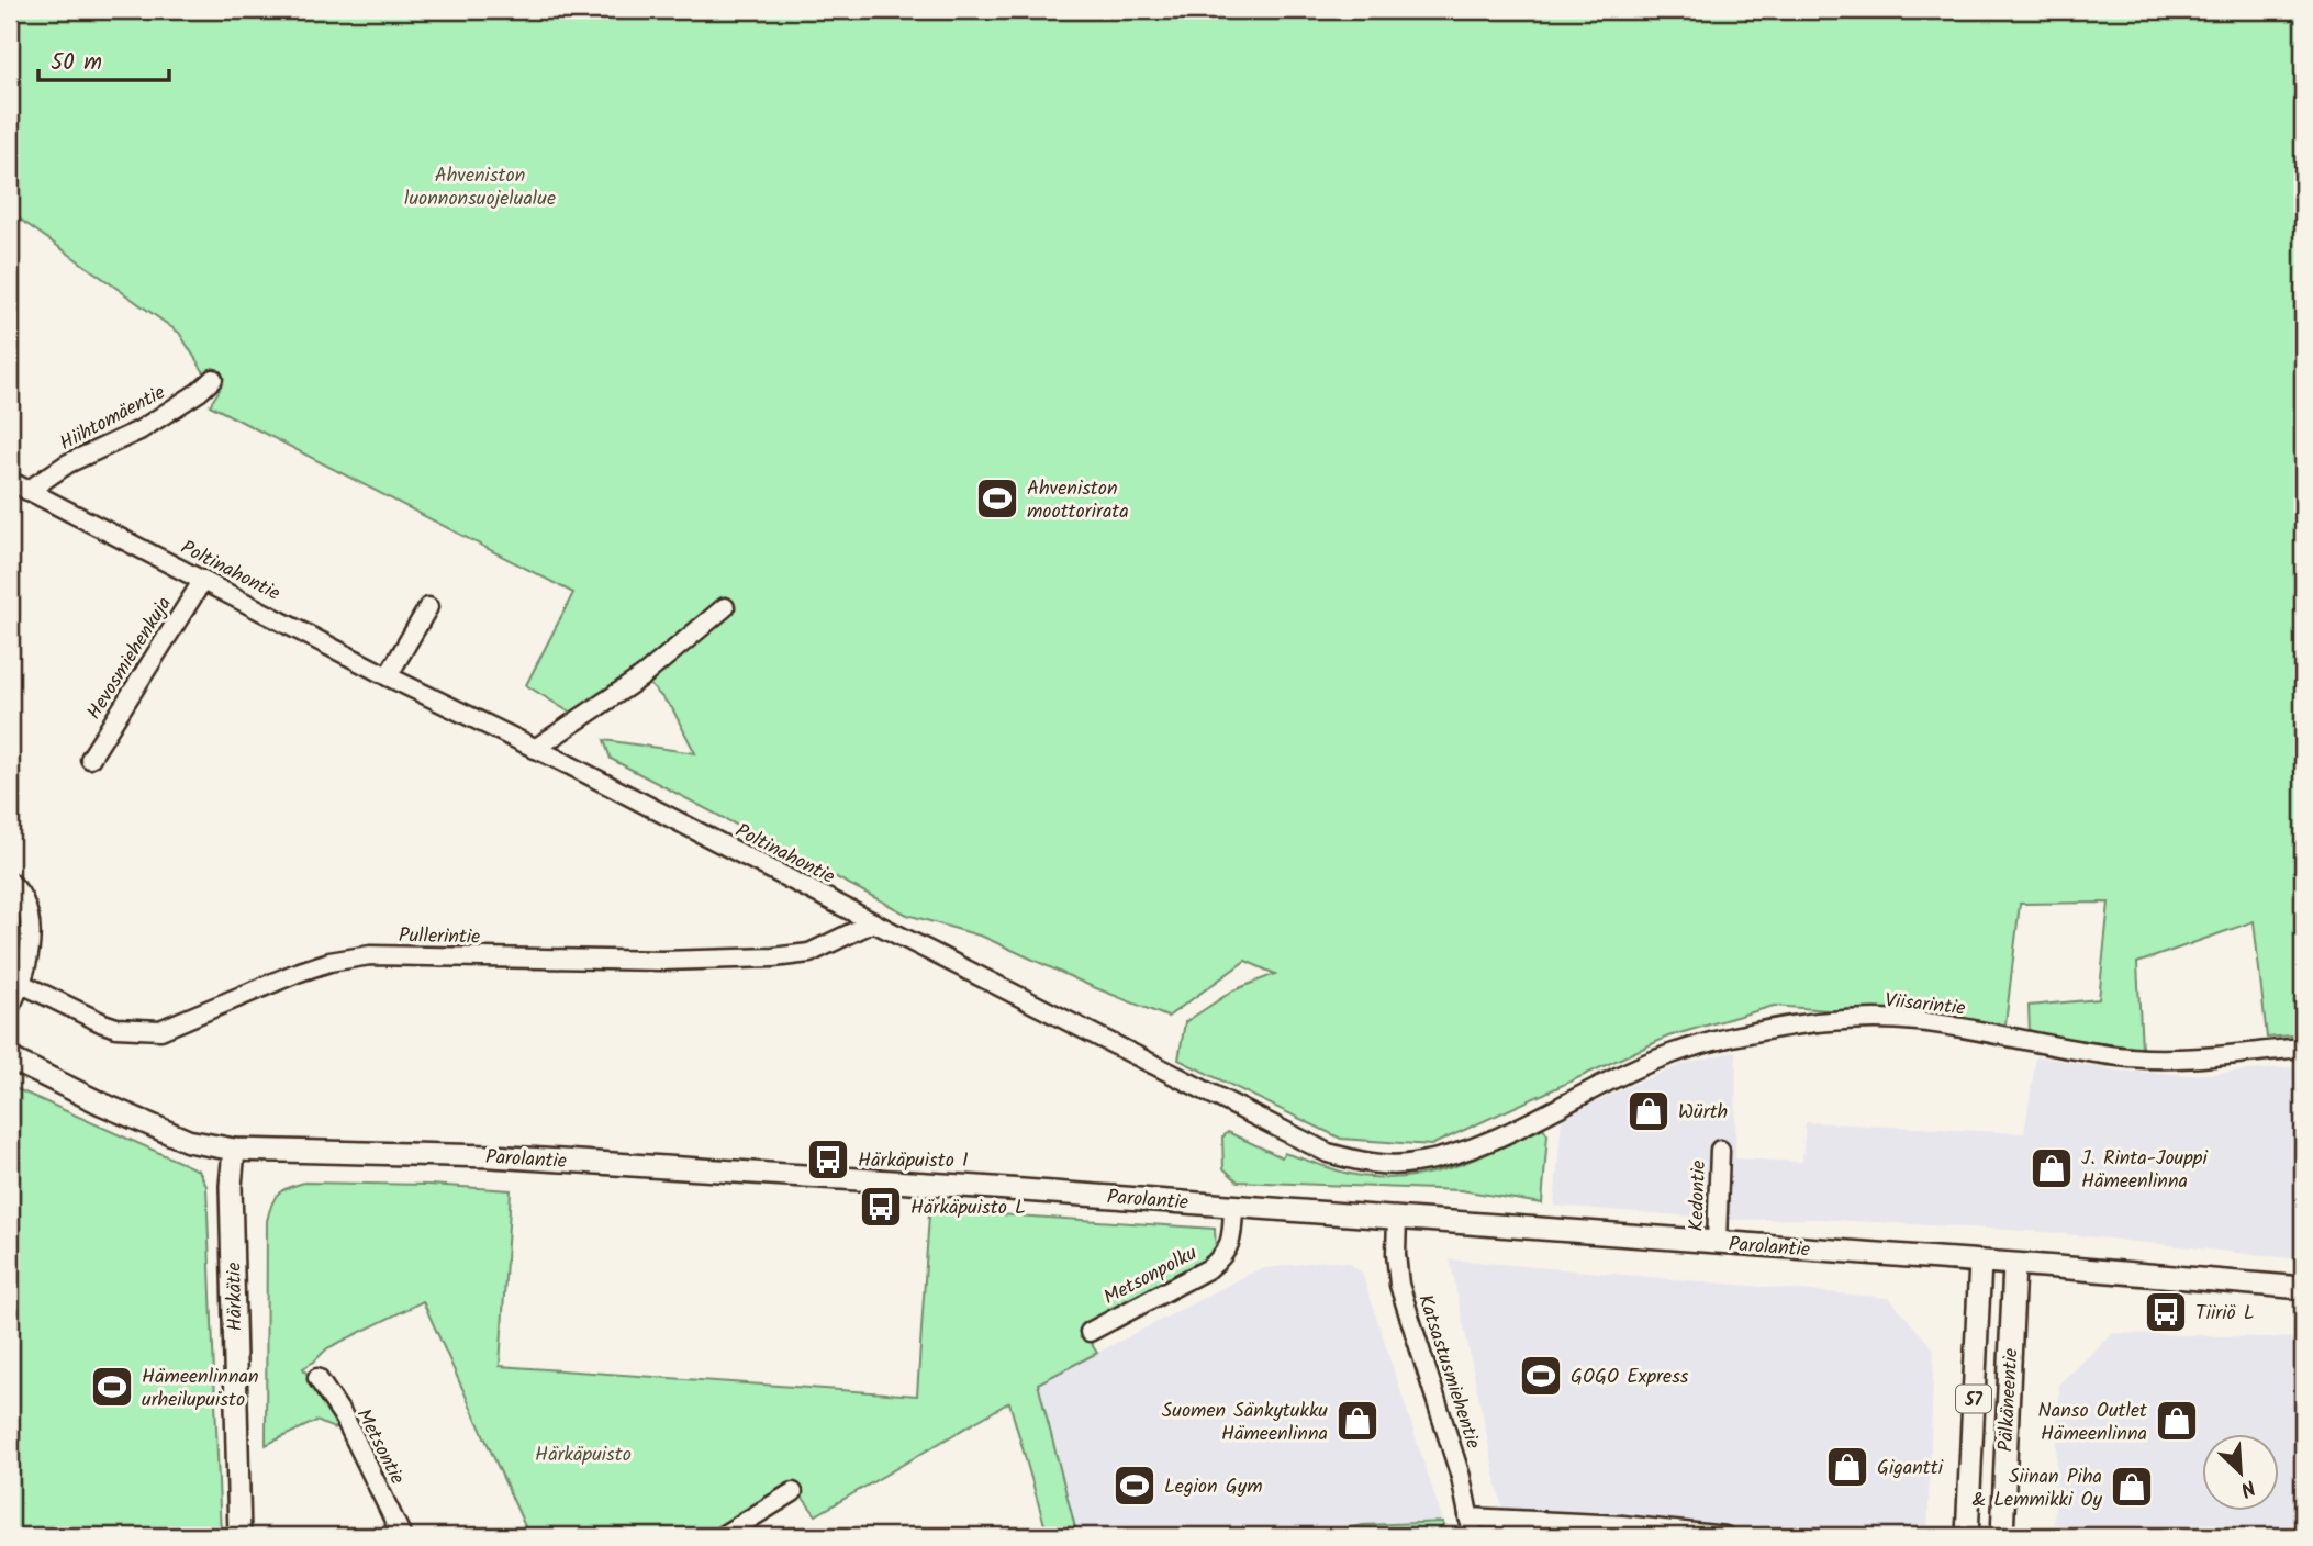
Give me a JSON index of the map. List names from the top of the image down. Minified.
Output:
{"streets":{"main road":["Parolantie","Härkätie","57","Pälkäneentie"],"street":["Hiihtomäentie","Poltinahontie","Hevosmiehenkuja","Pullerintie","Viisarintie","Kedontie","Metsonpolku","Katsastusmiehentie","Metsontie"]},"crossings":[["Hiihtomäentie","Poltinahontie"],["Poltinahontie","Hevosmiehenkuja"],["Poltinahontie","Pullerintie"],["Poltinahontie","Viisarintie"],["Parolantie","Kedontie"],["Parolantie","Metsonpolku"],["Parolantie","Härkätie"],["Parolantie","Katsastusmiehentie"],["Parolantie","Pälkäneentie"]],"parks":["Ahveniston luonnonsuojelualue","Härkäpuisto"],"places":{"sports":["Ahveniston moottorirata","GOGO Express","Hämeenlinnan urheilupuisto","Legion Gym"],"shop":["Würth","J. Rinta-Jouppi Hämeenlinna","Suomen Sänkytukku Hämeenlinna","Nanso Outlet Hämeenlinna","Gigantti","Siinan Piha & Lemmikki Oy"],"bus stop":["Härkäpuisto I","Härkäpuisto L","Tiiriö L"]},"scale_bar":"50 m","north":"bottom right"}
